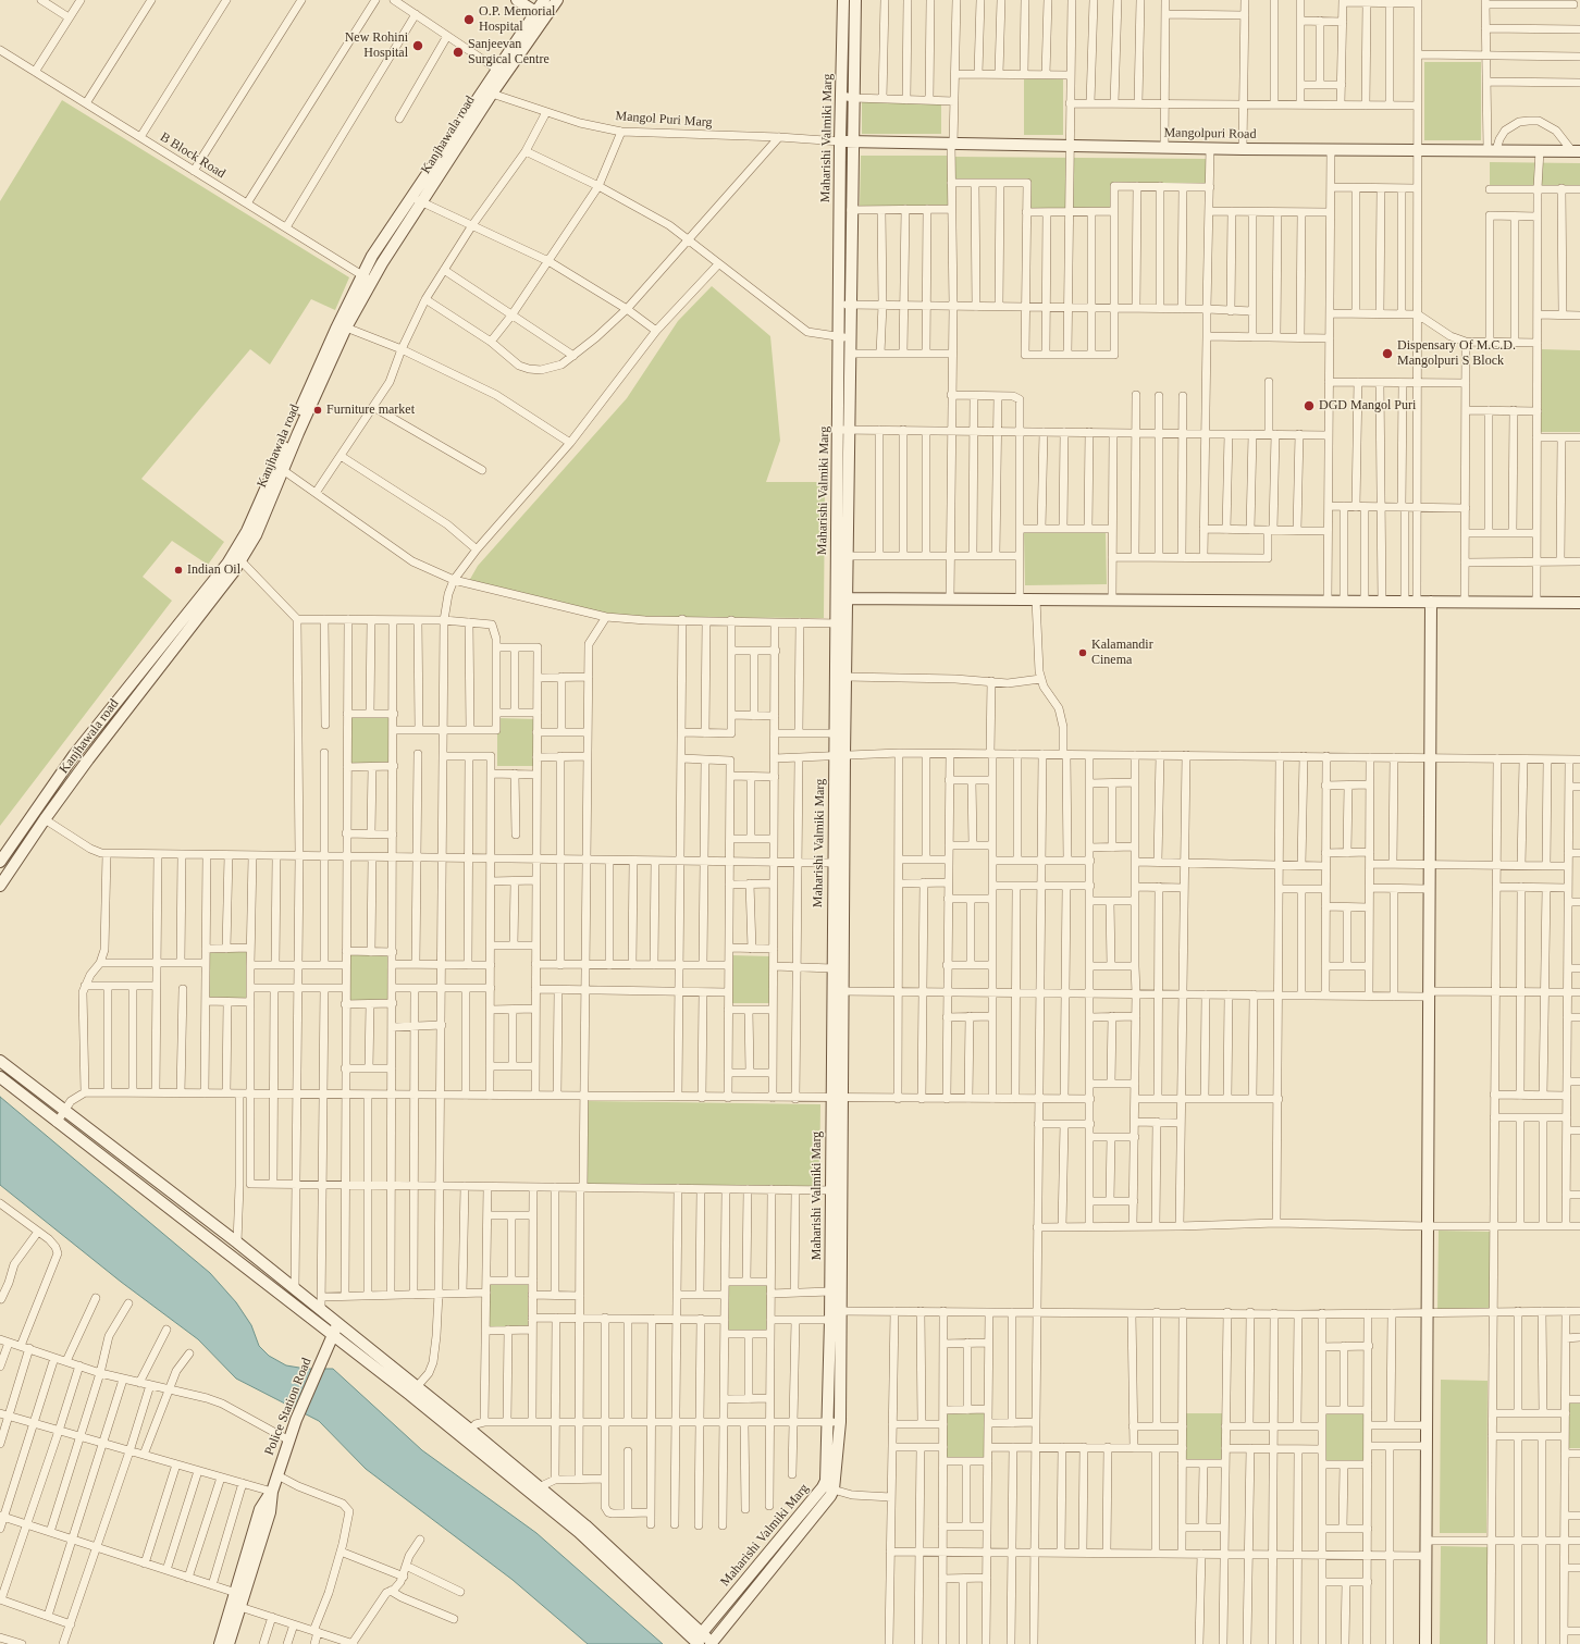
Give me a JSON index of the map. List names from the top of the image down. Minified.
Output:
{"streets":{"street":["Mangol Puri Marg","Mangolpuri Road","Kanjhawala road","Maharishi Valmiki Marg","B Block Road","Police Station Road"]},"crossings":[["Mangol Puri Marg","Mangolpuri Road"],["Mangol Puri Marg","Kanjhawala road"],["Mangol Puri Marg","Maharishi Valmiki Marg"],["Mangolpuri Road","Maharishi Valmiki Marg"],["Kanjhawala road","B Block Road"]],"places":["O.P. Memorial Hospital","New Rohini Hospital","Sanjeevan Surgical Centre","Dispensary Of M.C.D. Mangolpuri S Block","DGD Mangol Puri","Furniture market","Indian Oil","Kalamandir Cinema"]}
